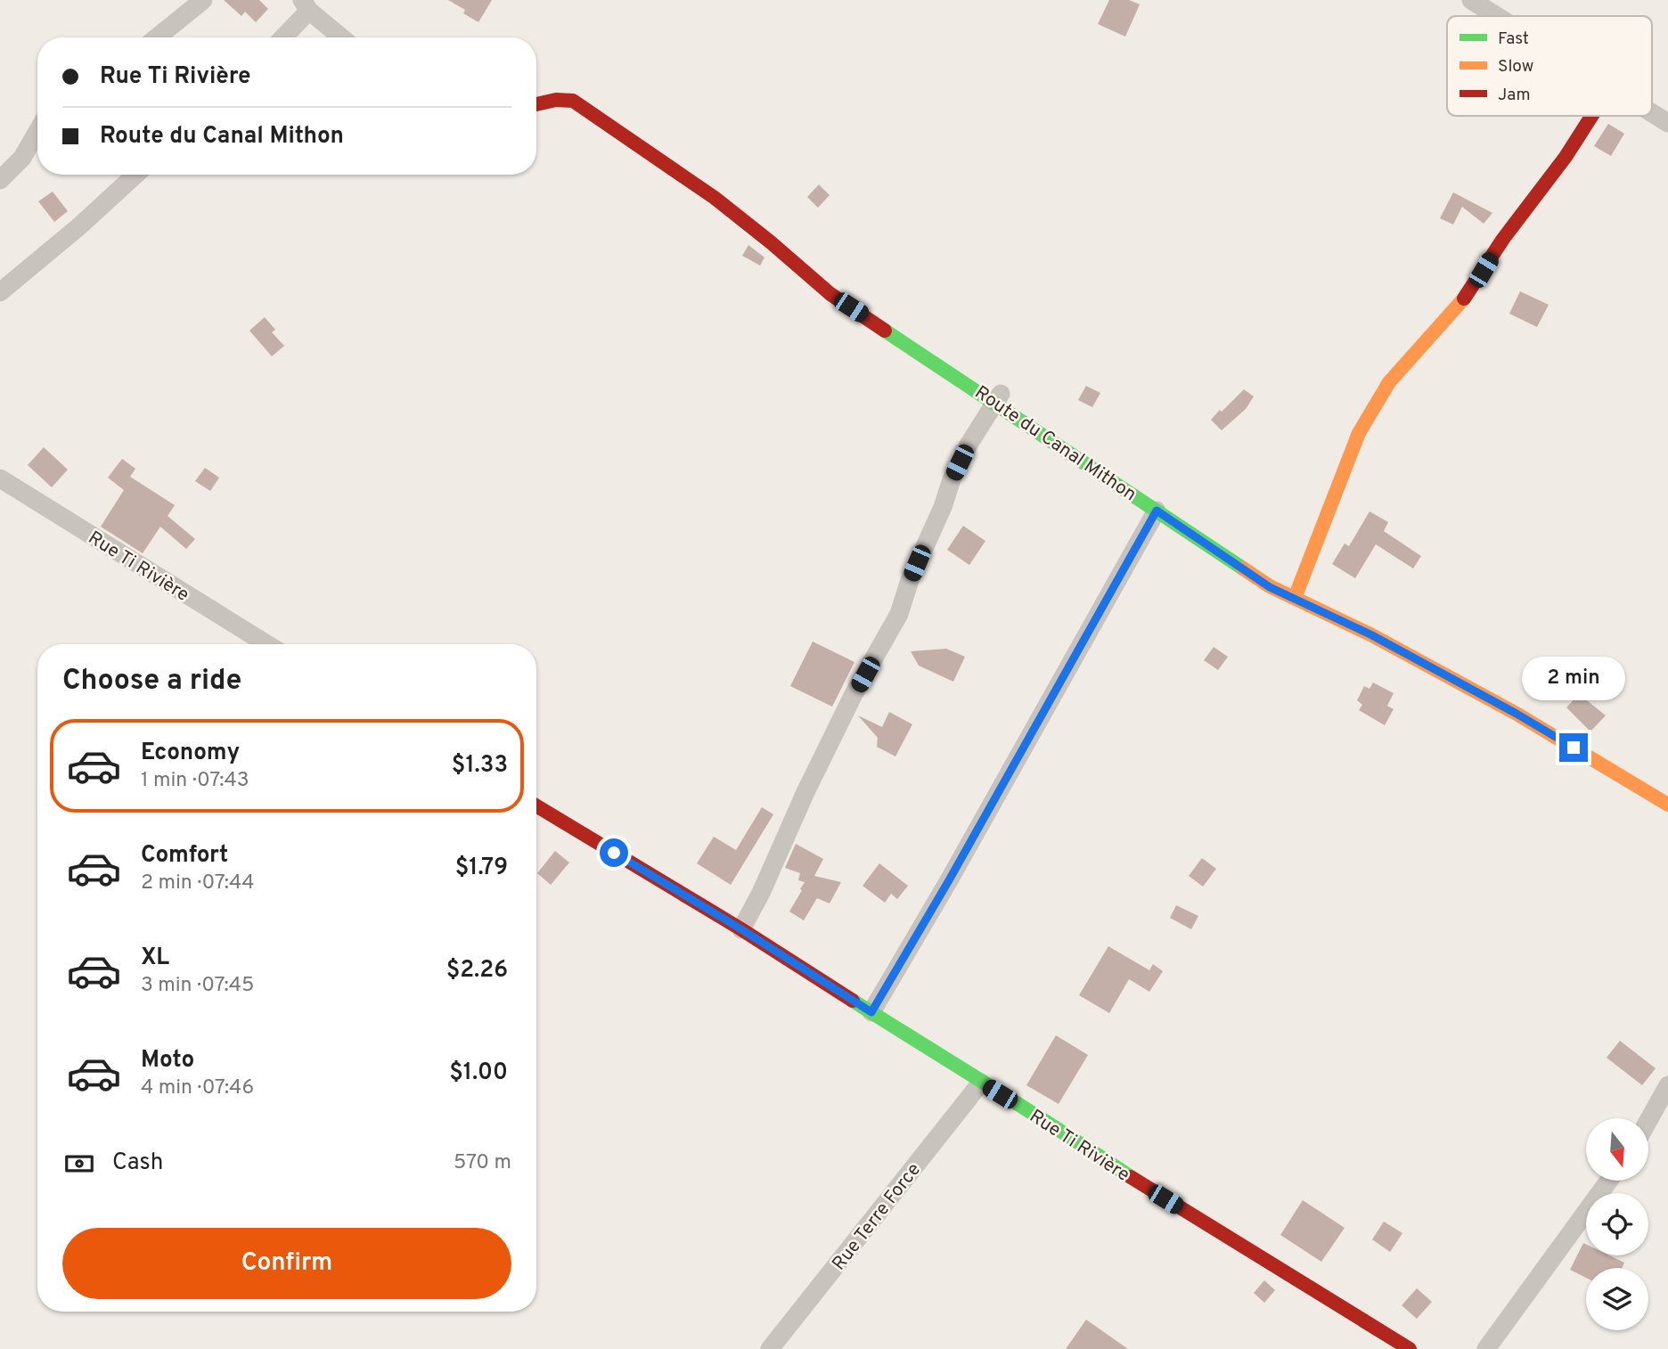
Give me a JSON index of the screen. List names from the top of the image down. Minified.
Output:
{"streets":{"street":["Route du Canal Mithon","Rue Ti Rivière","Rue Terre Force"]},"crossings":[["Rue Ti Rivière","Rue Terre Force"]],"legend":["Fast","Slow","Jam"],"north":"bottom","page":{"banner":["Rue Ti Rivière","Route du Canal Mithon"],"heading":"Choose a ride","bubble":"2 min","list":[{"name":"Economy","note":"1 min · 07:43","value":"$1.33"},{"name":"Comfort","note":"2 min · 07:44","value":"$1.79"},{"name":"XL","note":"3 min · 07:45","value":"$2.26"},{"name":"Moto","note":"4 min · 07:46","value":"$1.00"}],"pay":["Cash","570 m"],"buttons":"Confirm"}}
